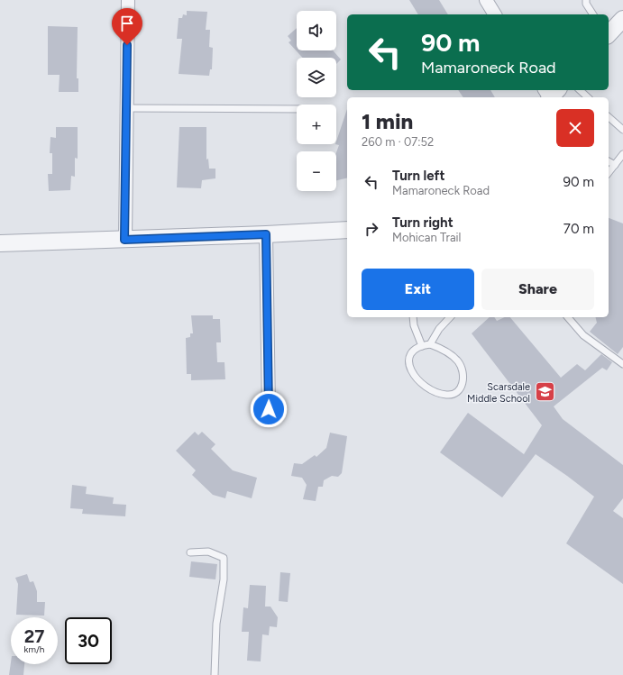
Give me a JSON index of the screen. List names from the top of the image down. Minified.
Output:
{"places":{"school or university":["Scarsdale Middle School"]},"page":{"map_buttons":["+","−"],"turn":["90 m","Mamaroneck Road"],"heading":["1 min","260 m · 07:52"],"list":[{"name":"Turn left","note":"Mamaroneck Road","value":"90 m"},{"name":"Turn right","note":"Mohican Trail","value":"70 m"}],"buttons":["Exit","Share"],"speed":"27 km/h","limit":"30"}}
